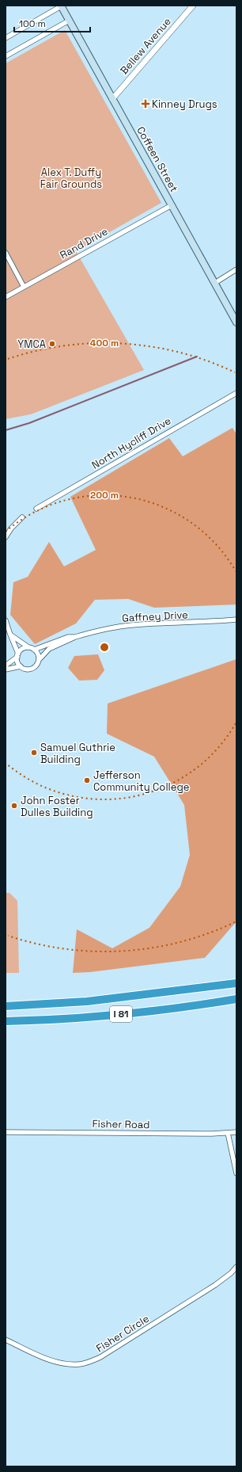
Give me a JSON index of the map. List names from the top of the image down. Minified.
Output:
{"streets":{"highway":["I 81"],"main road":["Coffeen Street"],"street":["Bellew Avenue","Rand Drive","North Hycliff Drive","Gaffney Drive","Fisher Road","Fisher Circle"]},"crossings":[["Bellew Avenue","Coffeen Street"],["Coffeen Street","Rand Drive"]],"parks":["Alex T. Duffy Fair Grounds"],"places":{"health":["Kinney Drugs"],"other":["YMCA","Samuel Guthrie Building","Jefferson Community College","John Foster Dulles Building"]},"scale_bar":"100 m","rings":["400 m","200 m"]}
